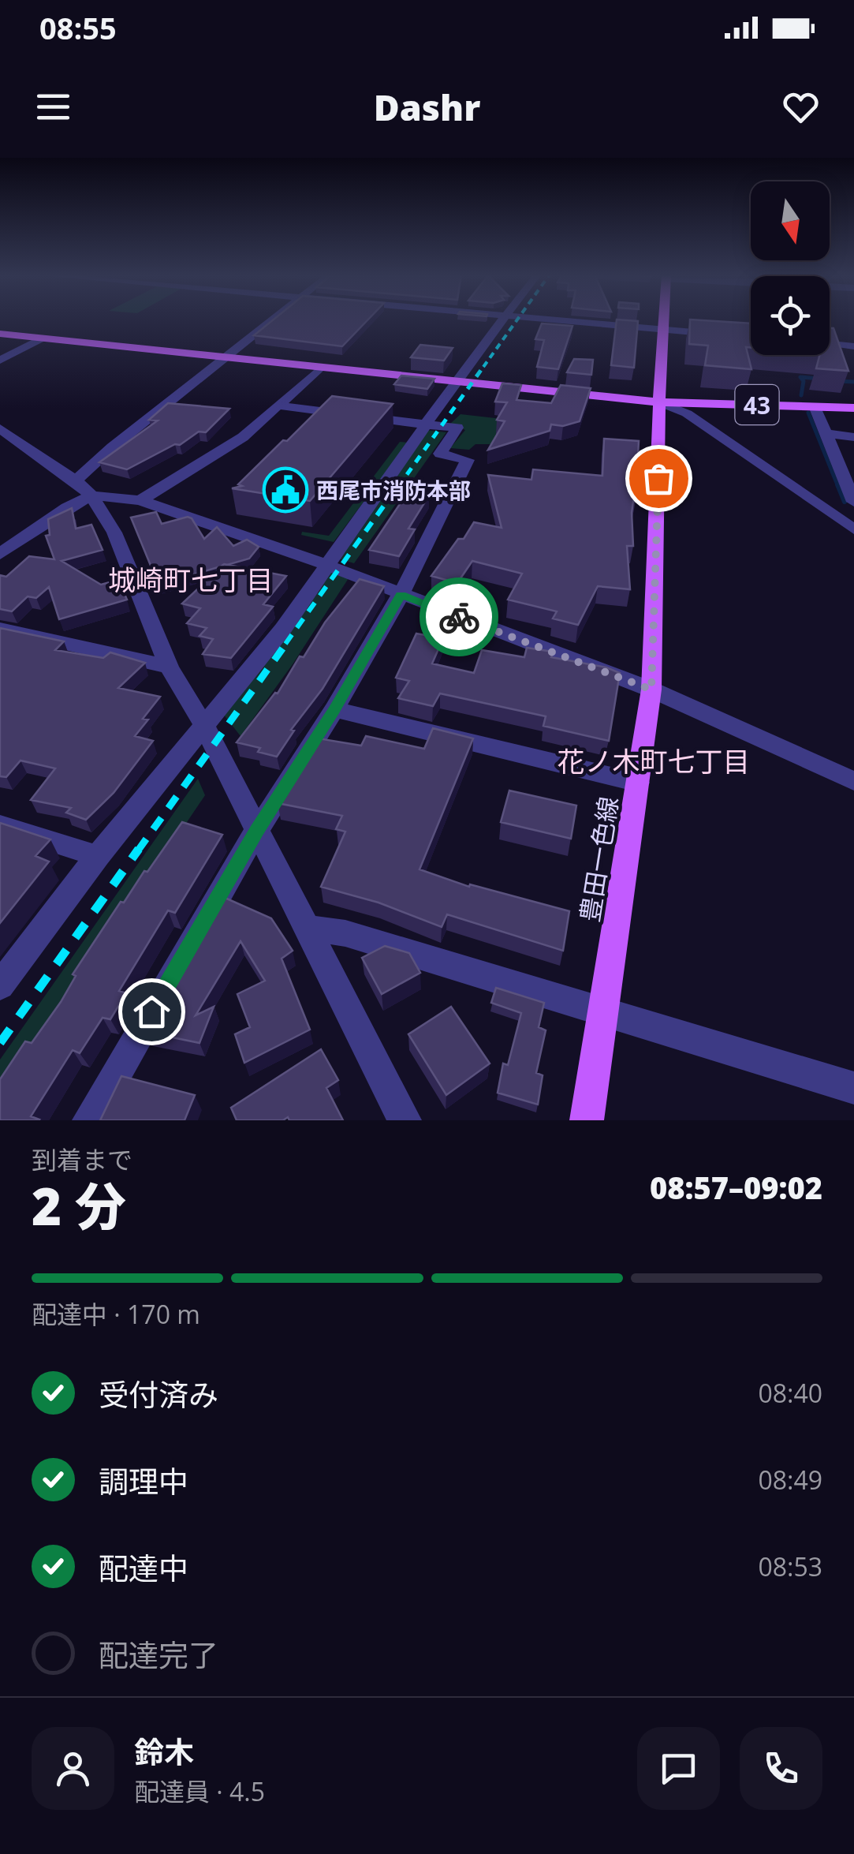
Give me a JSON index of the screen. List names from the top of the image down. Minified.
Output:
{"streets":{"main road":["43","豊田一色線"]},"crossings":[["43","豊田一色線"]],"districts":["城崎町七丁目","花ノ木町七丁目"],"places":{"public building":["西尾市消防本部"]},"north":"bottom","page":{"status":"08:55","header":"Dashr","heading":["2 分","到着まで","08:57–09:02"],"panel":["鈴木","配達員 · 4.5"],"bar":"配達中 · 170 m","list":[["受付済み","08:40"],["調理中","08:49"],["配達中","08:53"],"配達完了"]}}
